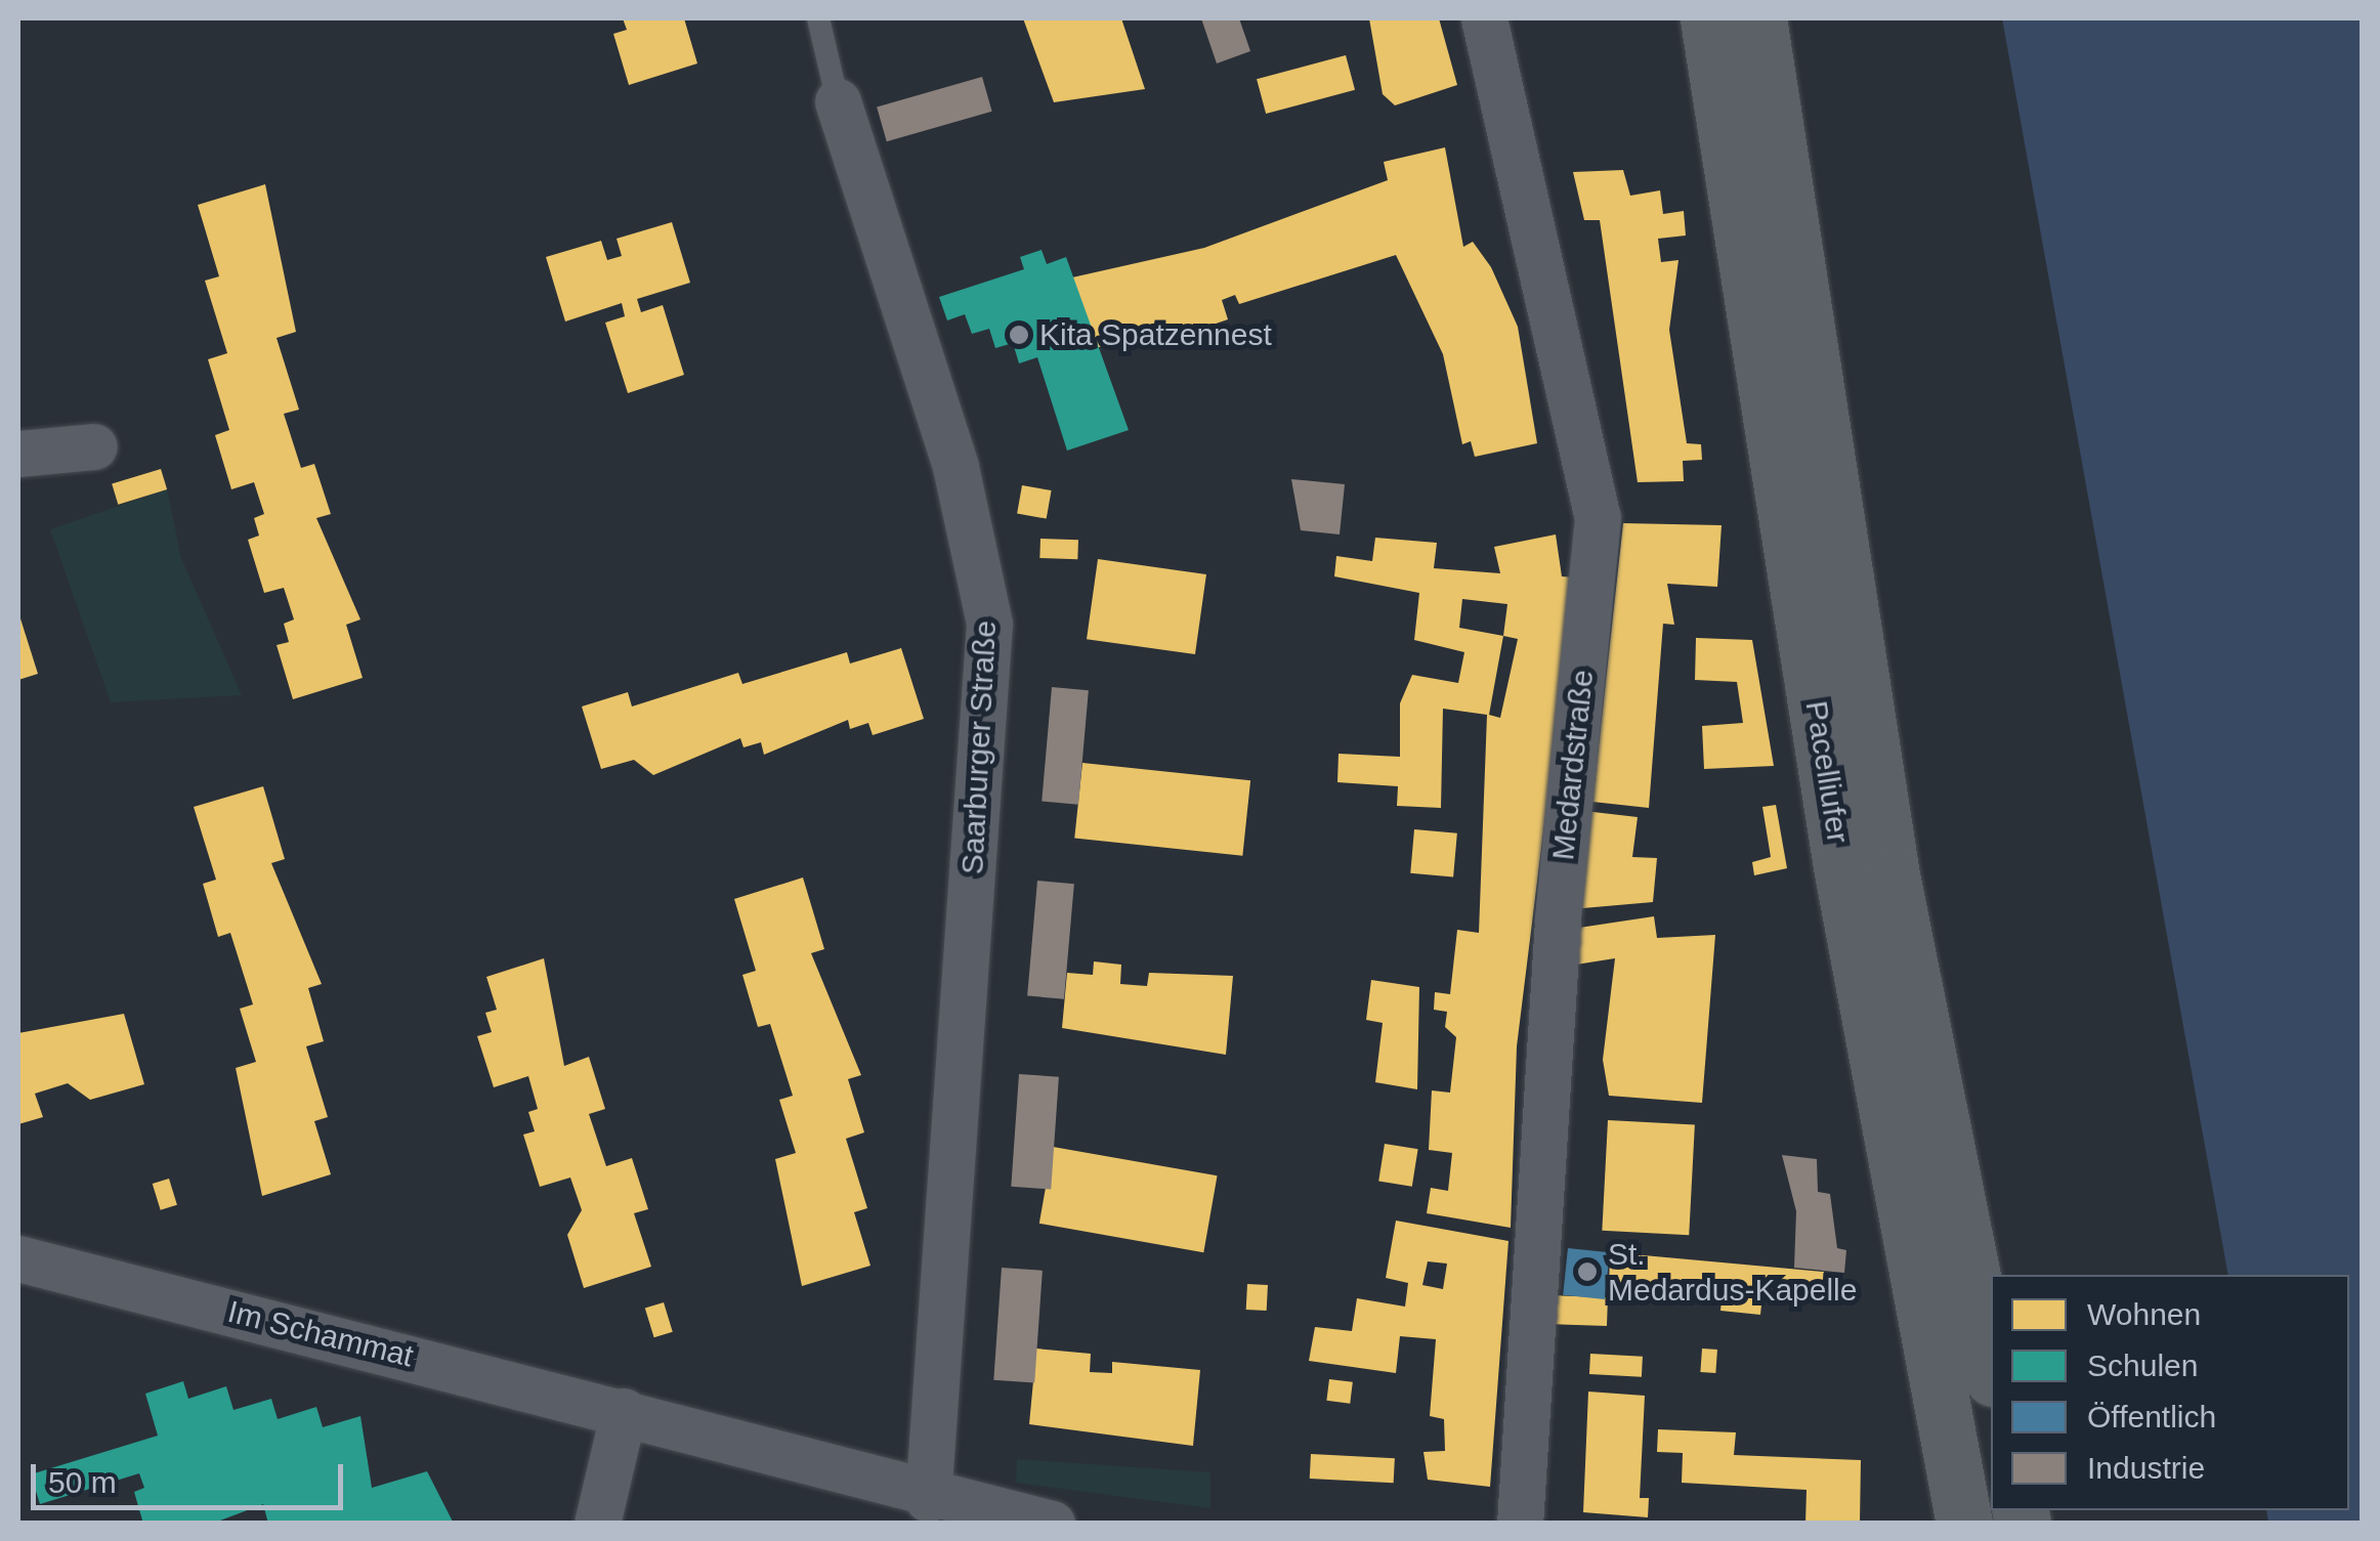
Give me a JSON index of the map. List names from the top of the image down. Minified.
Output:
{"streets":{"main road":["Pacelliufer"],"street":["Saarburger Straße","Medardstraße","Im Schammat"]},"crossings":[["Saarburger Straße","Im Schammat"]],"places":["Kita Spatzennest","St. Medardus-Kapelle"],"legend":["Wohnen","Schulen","Öffentlich","Industrie"],"scale_bar":"50 m"}
